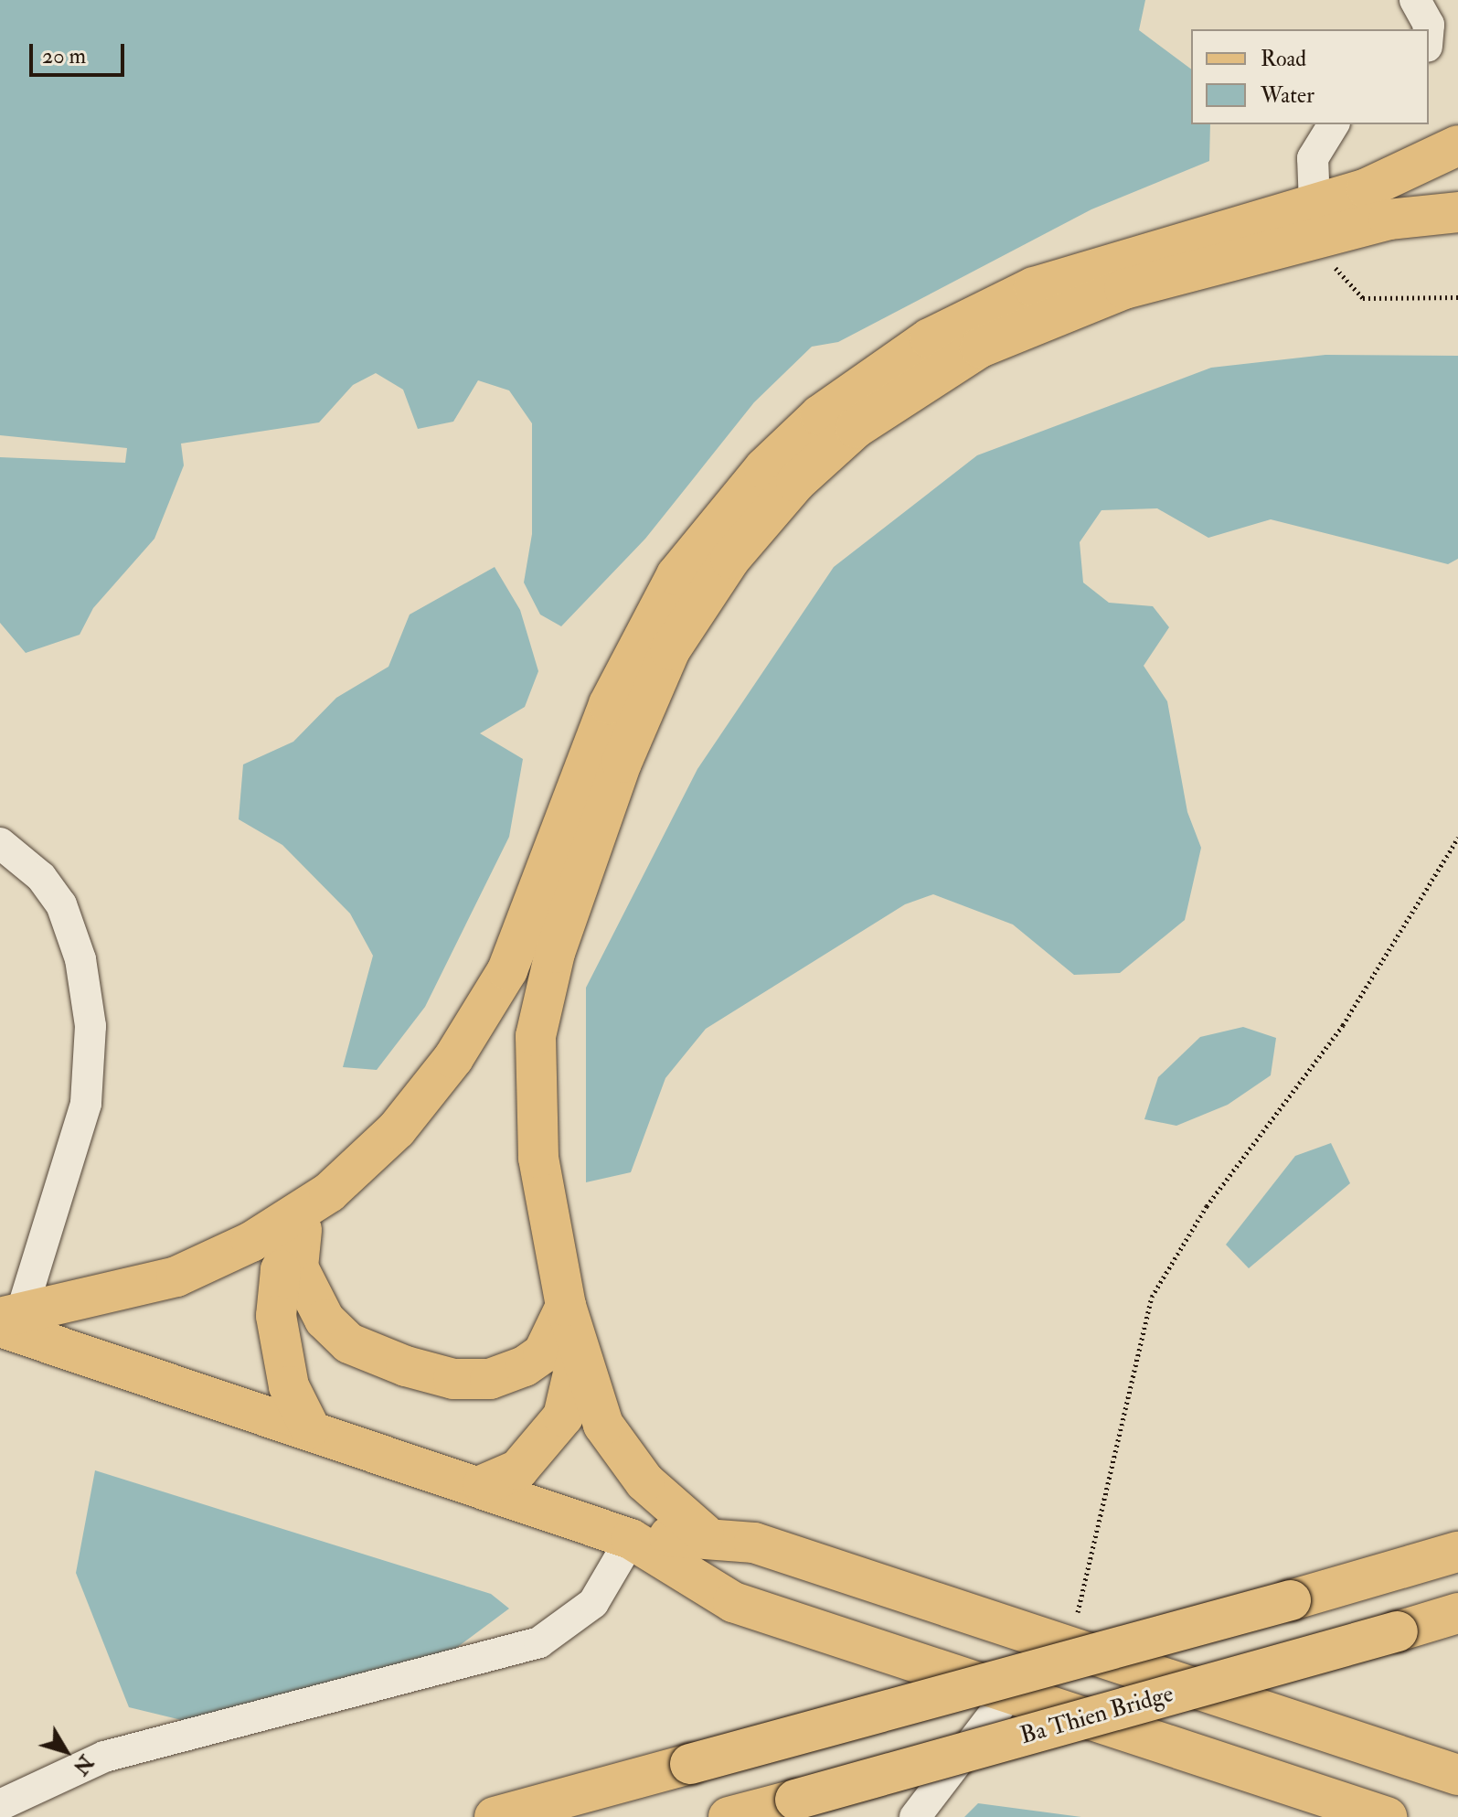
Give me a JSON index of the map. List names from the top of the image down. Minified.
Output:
{"streets":{"main road":["Ba Thien Bridge"]},"legend":["Road","Water"],"scale_bar":"20 m","north":"bottom right"}
